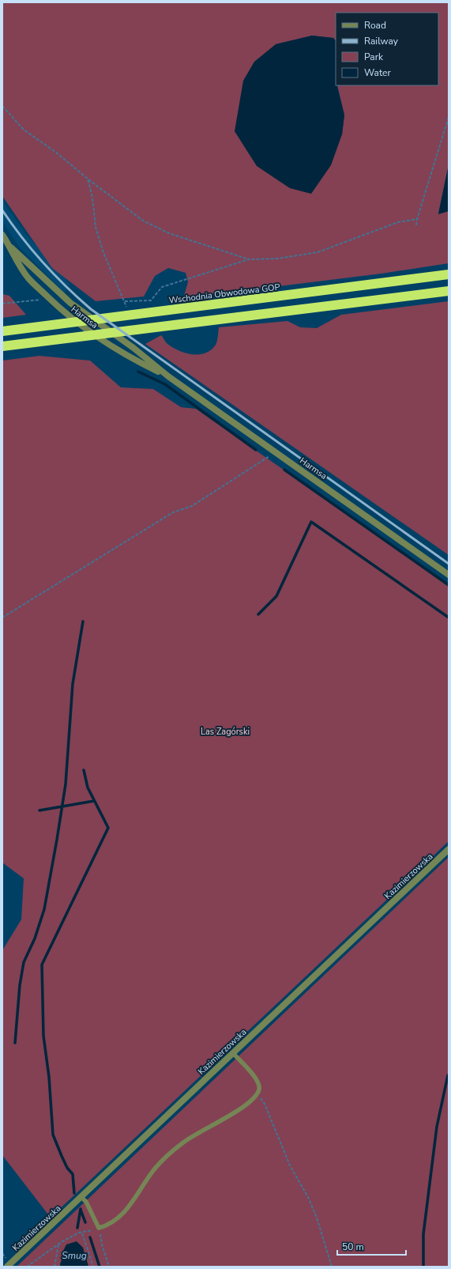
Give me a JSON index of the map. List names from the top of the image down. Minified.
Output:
{"streets":{"highway":["Wschodnia Obwodowa GOP"],"street":["Harmsa","Kazimierzowska"]},"water":["Smug"],"parks":["Las Zagórski"],"legend":["Road","Railway","Park","Water"],"scale_bar":"50 m"}
